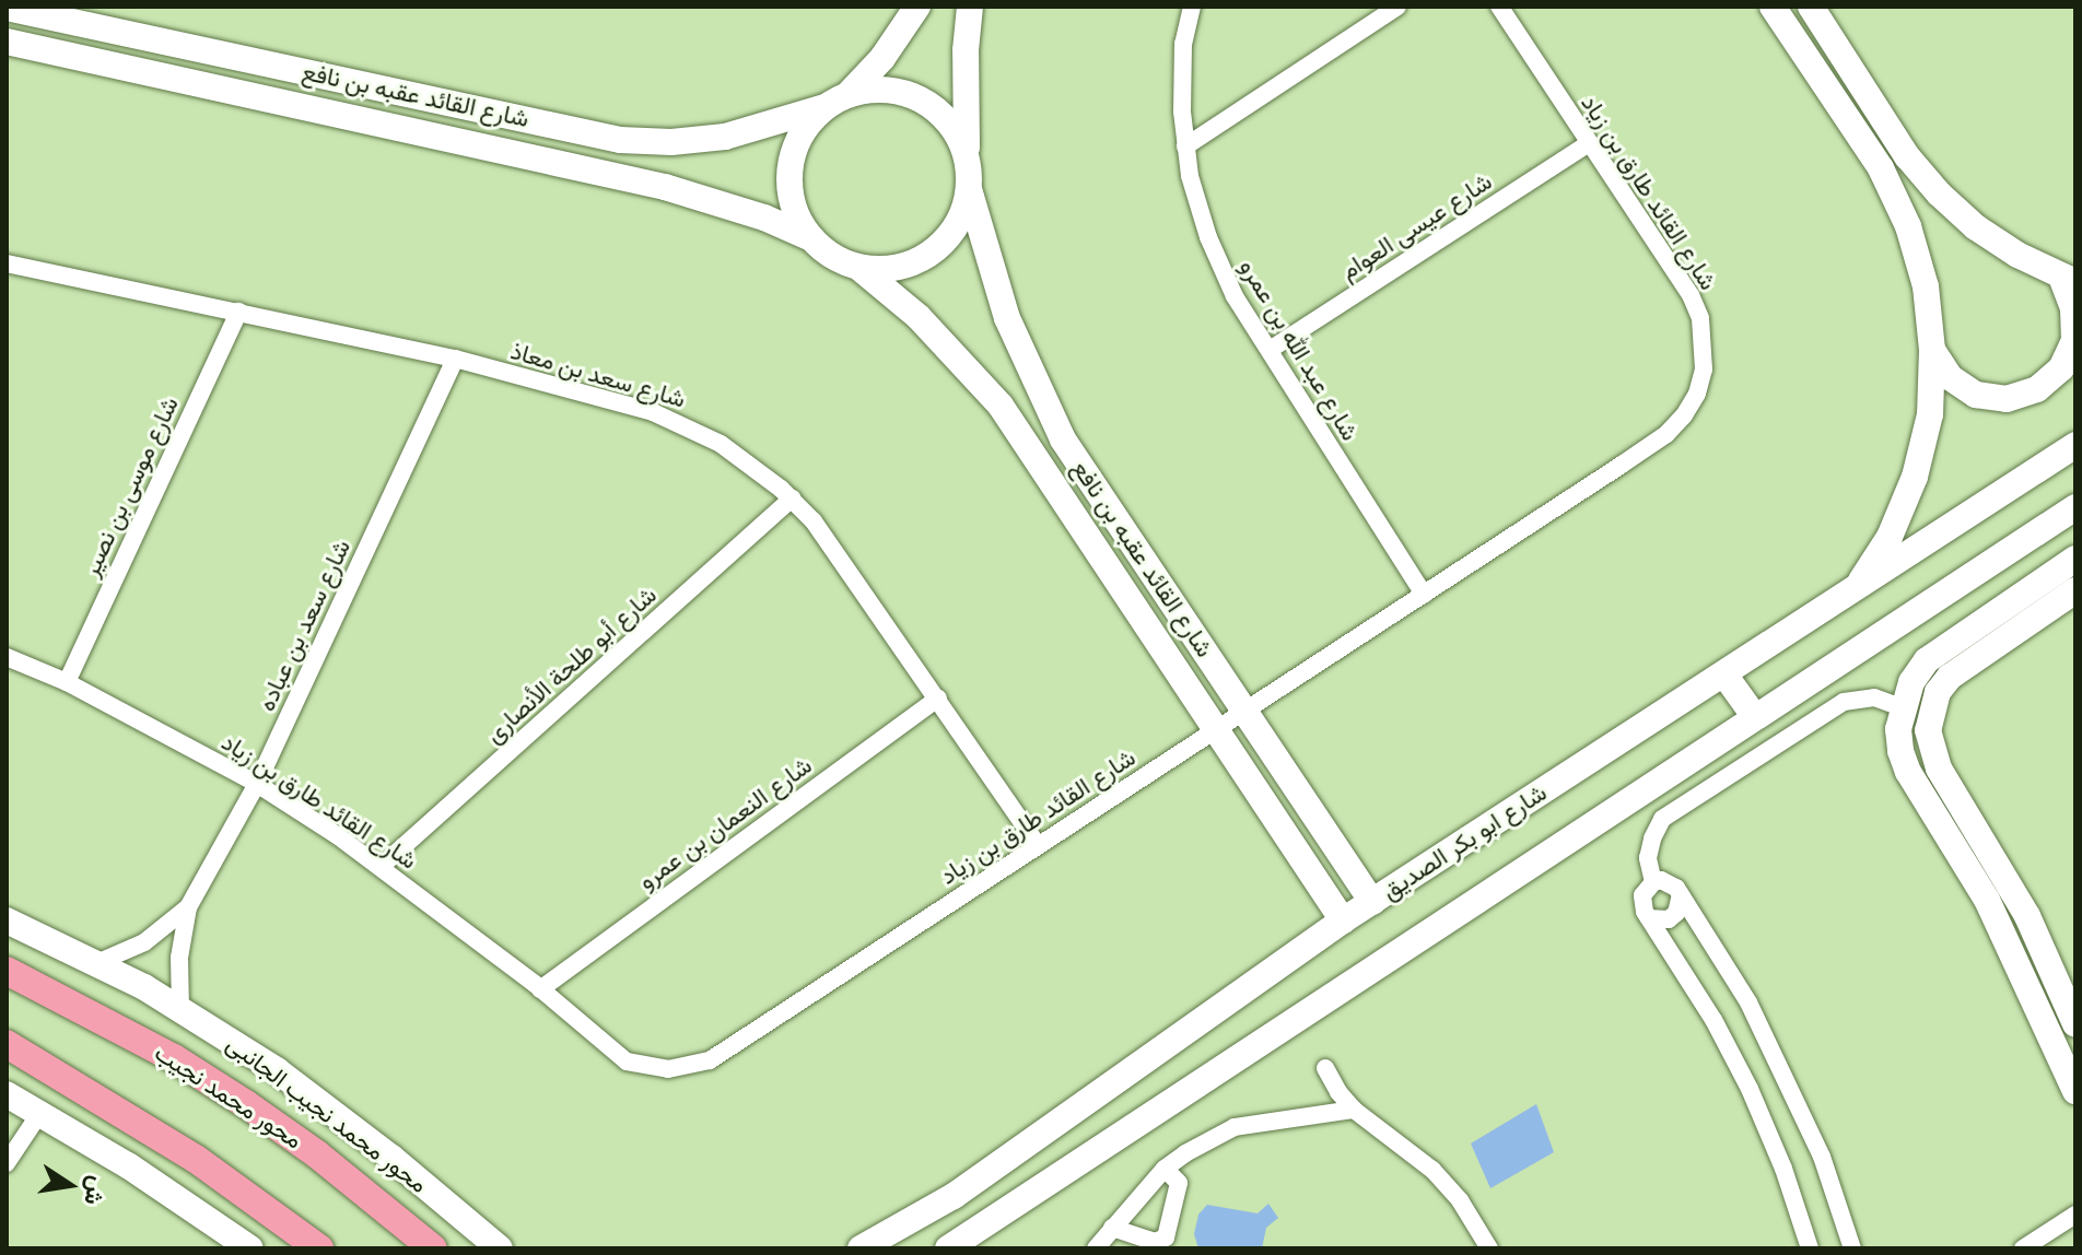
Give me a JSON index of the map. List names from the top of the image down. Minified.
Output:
{"streets":{"main road":["محور محمد نجيب"],"street":["شارع القائد عقبه بن نافع","شارع القائد طارق بن زياد","شارع عيسى العوام","شارع عبد الله بن عمرو","شارع سعد بن معاذ","شارع موسى بن نصير","شارع سعد بن عباده","شارع أبو طلحة الأنصارى","شارع النعمان بن عمرو","شارع ابو بكر الصديق","محور محمد نجيب الجانبى"]},"crossings":[["شارع القائد عقبه بن نافع","شارع القائد طارق بن زياد"],["شارع القائد عقبه بن نافع","شارع ابو بكر الصديق"],["شارع القائد طارق بن زياد","شارع عيسى العوام"],["شارع القائد طارق بن زياد","شارع عبد الله بن عمرو"],["شارع القائد طارق بن زياد","شارع سعد بن معاذ"],["شارع القائد طارق بن زياد","شارع موسى بن نصير"],["شارع القائد طارق بن زياد","شارع سعد بن عباده"],["شارع القائد طارق بن زياد","شارع أبو طلحة الأنصارى"],["شارع القائد طارق بن زياد","شارع النعمان بن عمرو"],["شارع عيسى العوام","شارع عبد الله بن عمرو"],["شارع سعد بن معاذ","شارع موسى بن نصير"],["شارع سعد بن معاذ","شارع سعد بن عباده"],["شارع سعد بن معاذ","شارع أبو طلحة الأنصارى"],["شارع سعد بن معاذ","شارع النعمان بن عمرو"],["شارع سعد بن عباده","محور محمد نجيب الجانبى"]],"north":"right"}
